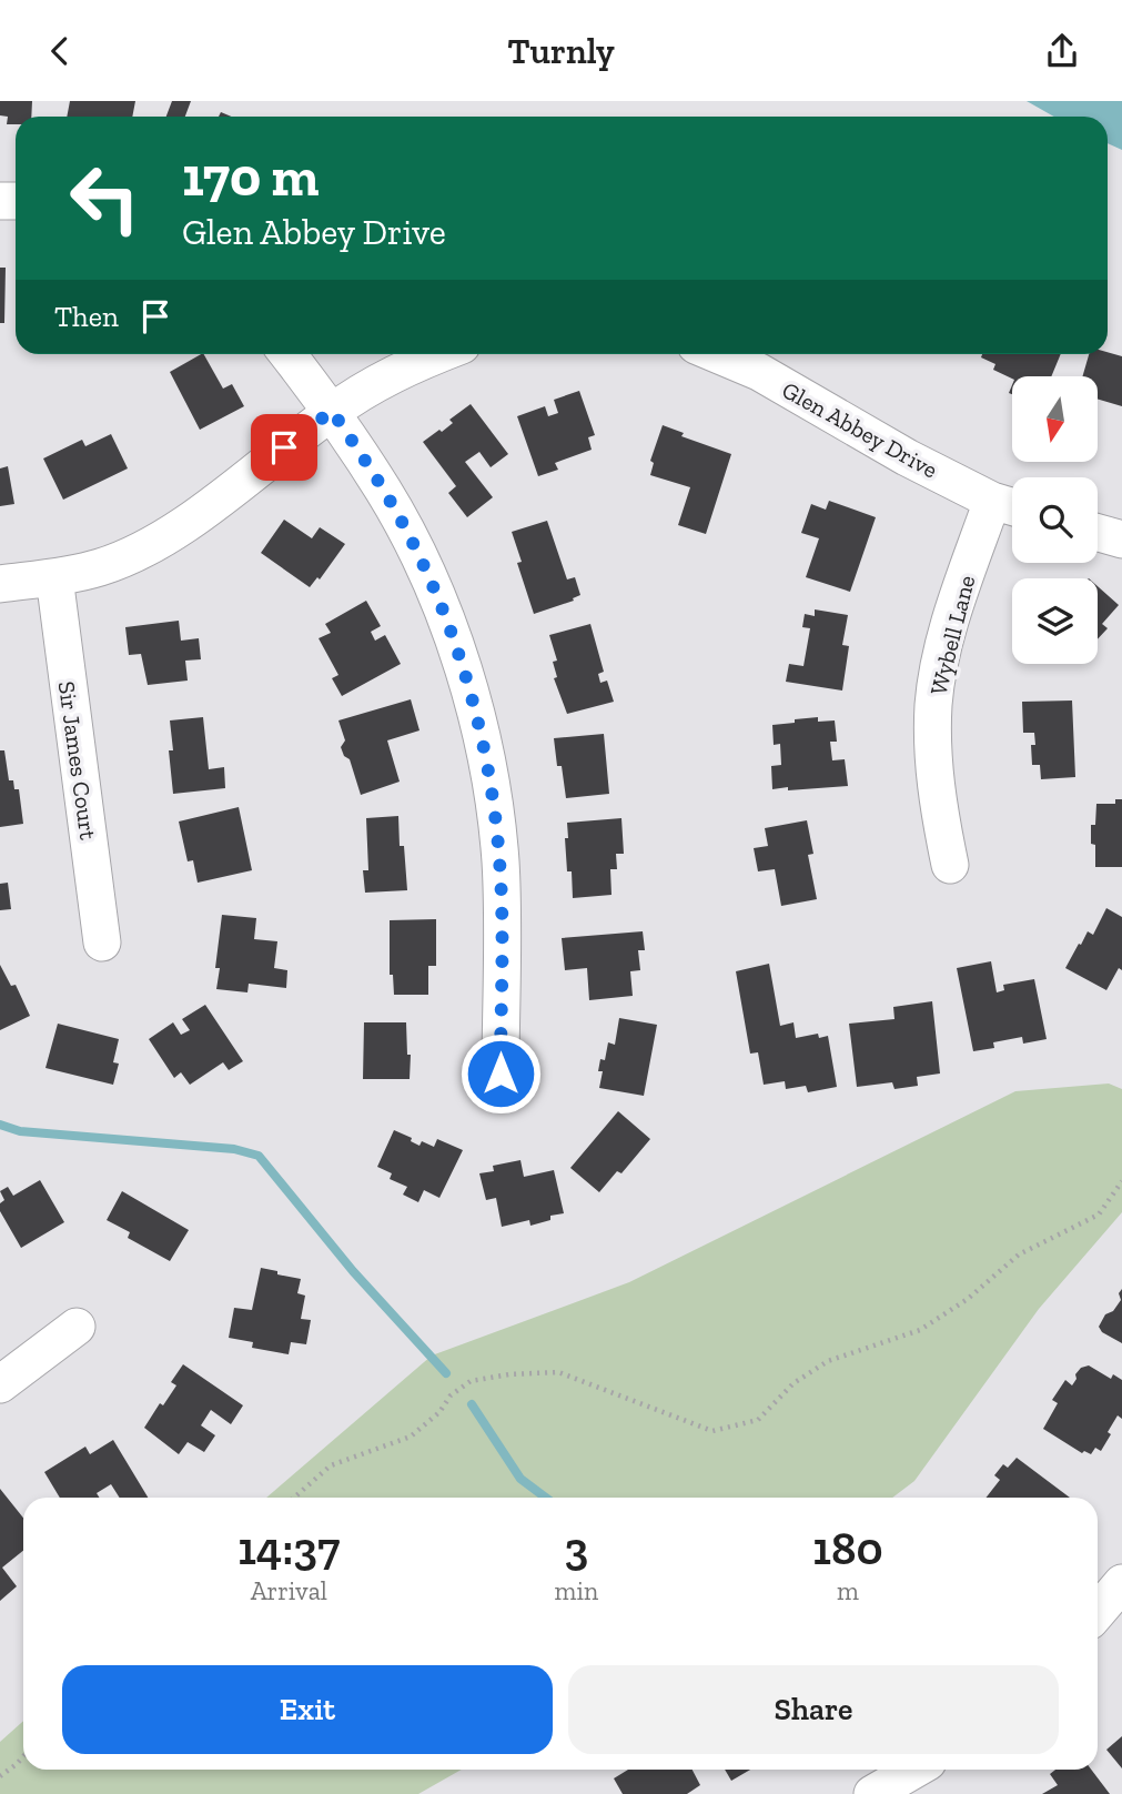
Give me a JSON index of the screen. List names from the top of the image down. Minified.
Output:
{"streets":{"street":["Glen Abbey Drive","Wybell Lane","Sir James Court"]},"crossings":[["Glen Abbey Drive","Wybell Lane"]],"north":"bottom","page":{"header":"Turnly","turn":["170 m","Glen Abbey Drive"],"then":"Then","eta":["14:37","Arrival","3","min","180","m"],"buttons":["Exit","Share"]}}
